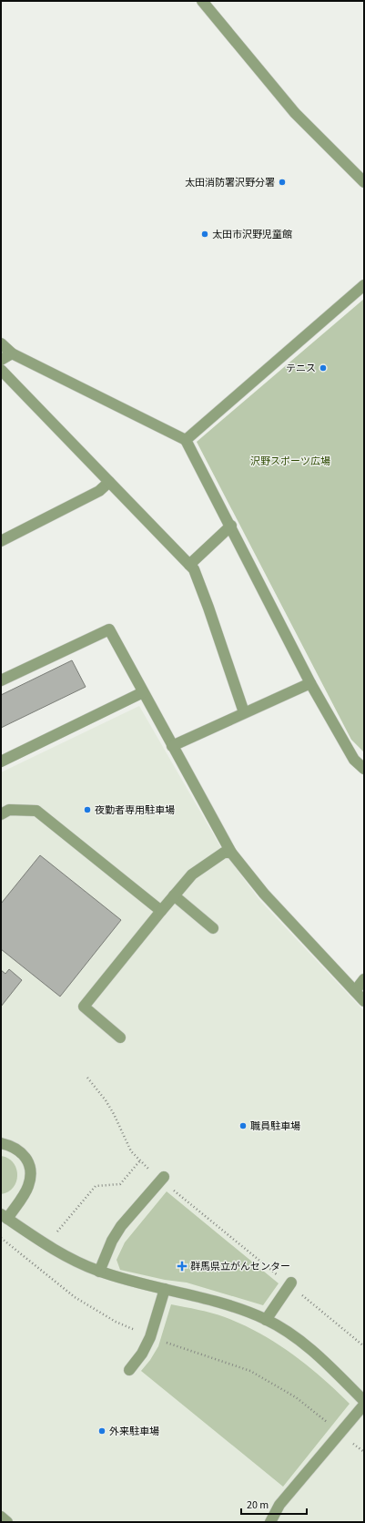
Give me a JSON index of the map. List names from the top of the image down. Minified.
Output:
{"parks":["沢野スポーツ広場"],"places":{"other":["太田消防署沢野分署","太田市沢野児童館","テニス","夜勤者専用駐車場","職員駐車場","外来駐車場"],"health":["群馬県立がんセンター"]},"scale_bar":"20 m"}
